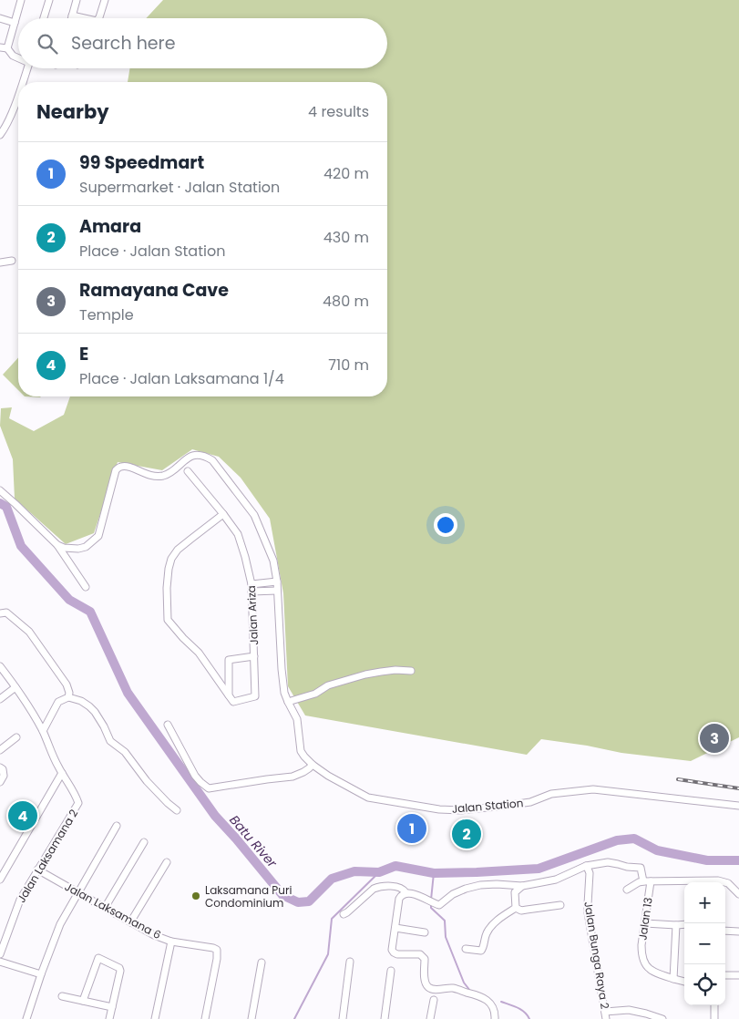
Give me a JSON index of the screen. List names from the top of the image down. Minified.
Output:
{"streets":{"street":["Jalan Ariza","Jalan Station","Jalan Laksamana 2","Jalan Laksamana 6","Jalan 13","Jalan Bunga Raya 2"]},"crossings":[["Jalan Laksamana 2","Jalan Laksamana 6"]],"water":["Batu River"],"places":["Laksamana Puri Condominium"],"page":{"search":"Search here","heading":["Nearby","4 results"],"list":[{"mark":"1","name":"99 Speedmart","note":"Supermarket · Jalan Station","value":"420 m"},{"mark":"2","name":"Amara","note":"Place · Jalan Station","value":"430 m"},{"mark":"3","name":"Ramayana Cave","note":"Temple","value":"480 m"},{"mark":"4","name":"E","note":"Place · Jalan Laksamana 1/4","value":"710 m"}],"pins":["3","4","1","2"],"map_buttons":["+","−"]}}
